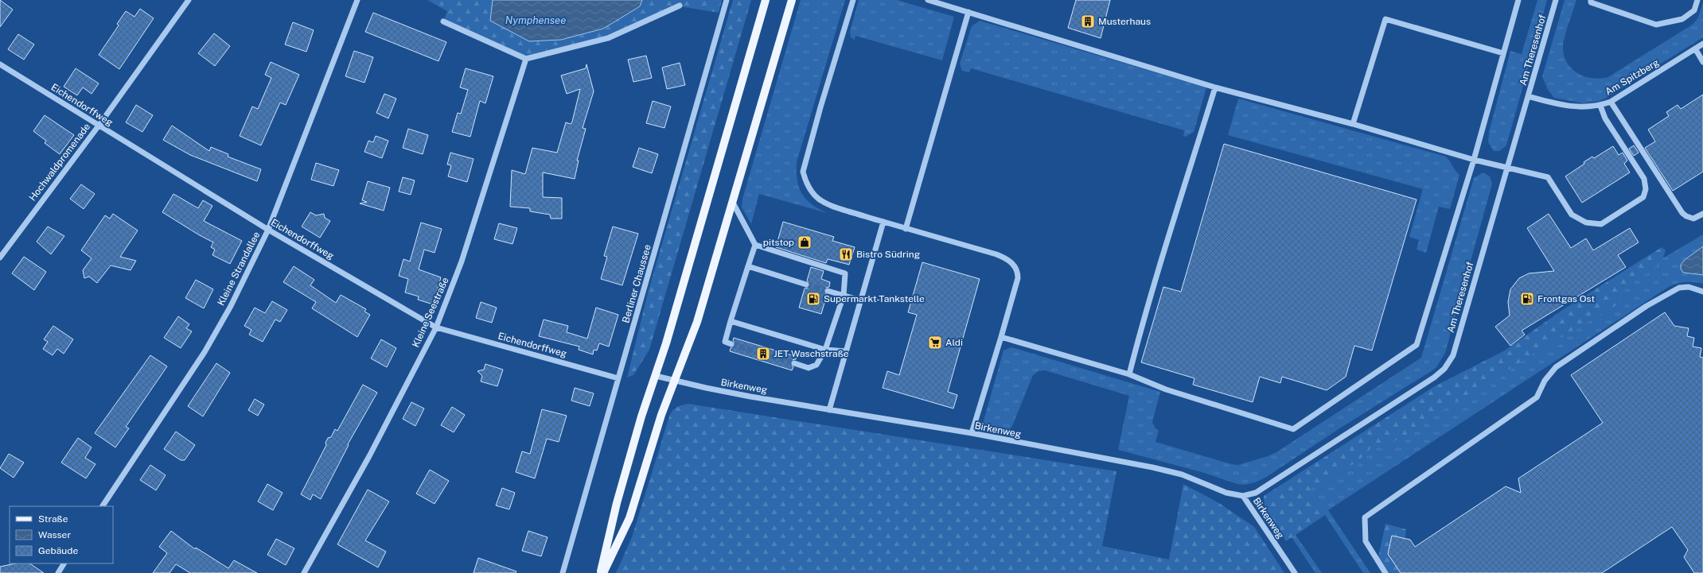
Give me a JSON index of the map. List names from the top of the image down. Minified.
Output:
{"streets":{"street":["Am Theresenhof","Am Spitzberg","Eichendorffweg","Hochwaldpromenade","Kleine Strandallee","Berliner Chaussee","Kleine Seestraße","Birkenweg"]},"crossings":[["Am Theresenhof","Am Spitzberg"],["Am Theresenhof","Birkenweg"],["Eichendorffweg","Hochwaldpromenade"],["Eichendorffweg","Kleine Strandallee"],["Eichendorffweg","Berliner Chaussee"],["Eichendorffweg","Kleine Seestraße"]],"water":["Nymphensee"],"places":{"building":["Musterhaus","JET Waschstraße"],"shop":["pitstop"],"restaurant":["Bistro Südring"],"fuel station":["Supermarkt-Tankstelle","Frontgas Ost"],"supermarket":["Aldi"]},"legend":["Straße","Wasser","Gebäude"]}
